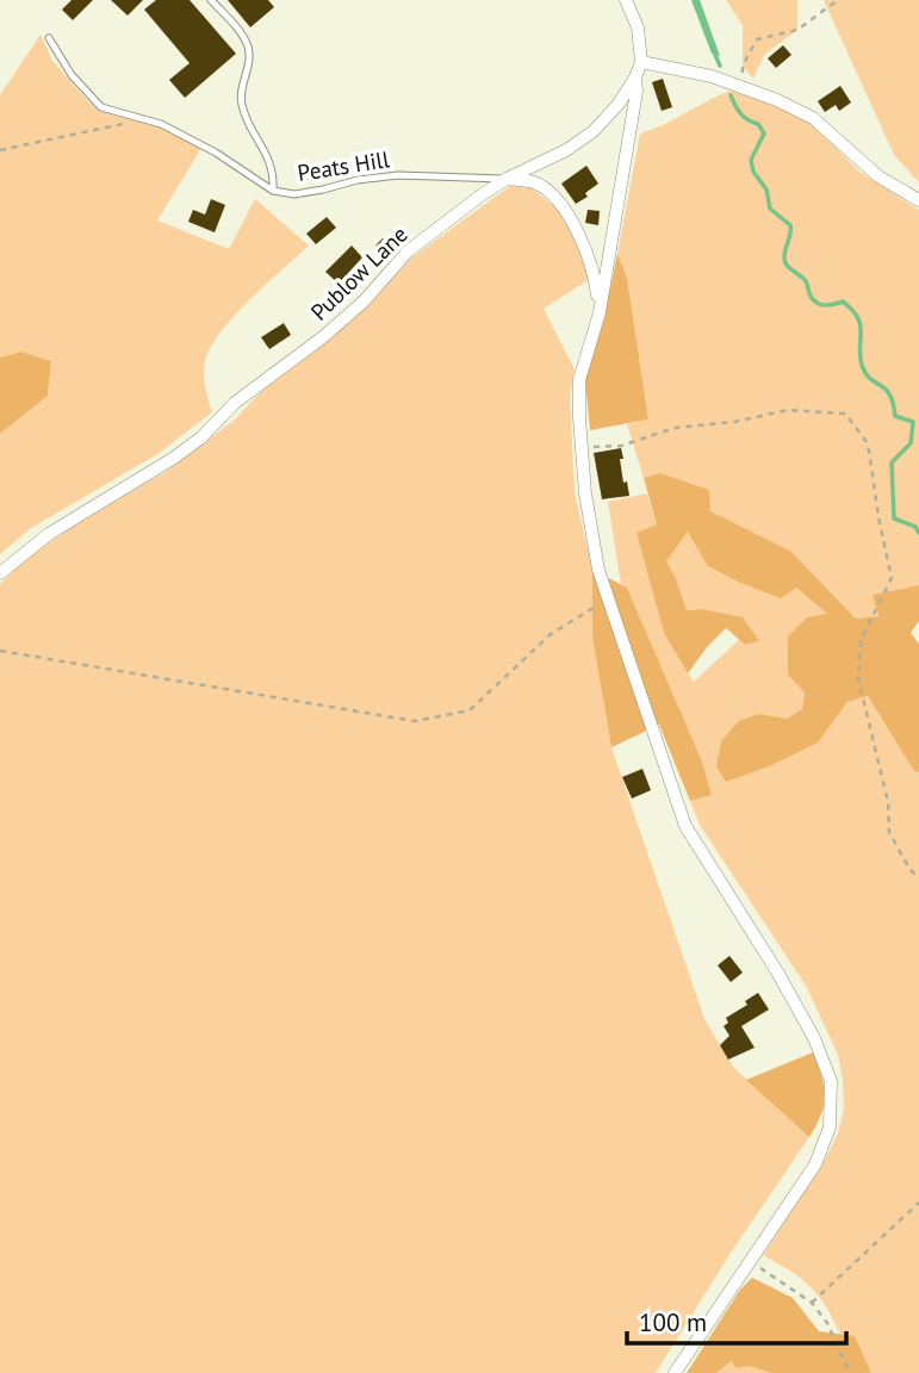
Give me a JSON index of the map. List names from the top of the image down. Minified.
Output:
{"streets":{"street":["Publow Lane"],"lane":["Peats Hill"]},"crossings":[["Peats Hill","Publow Lane"]],"scale_bar":"100 m"}
